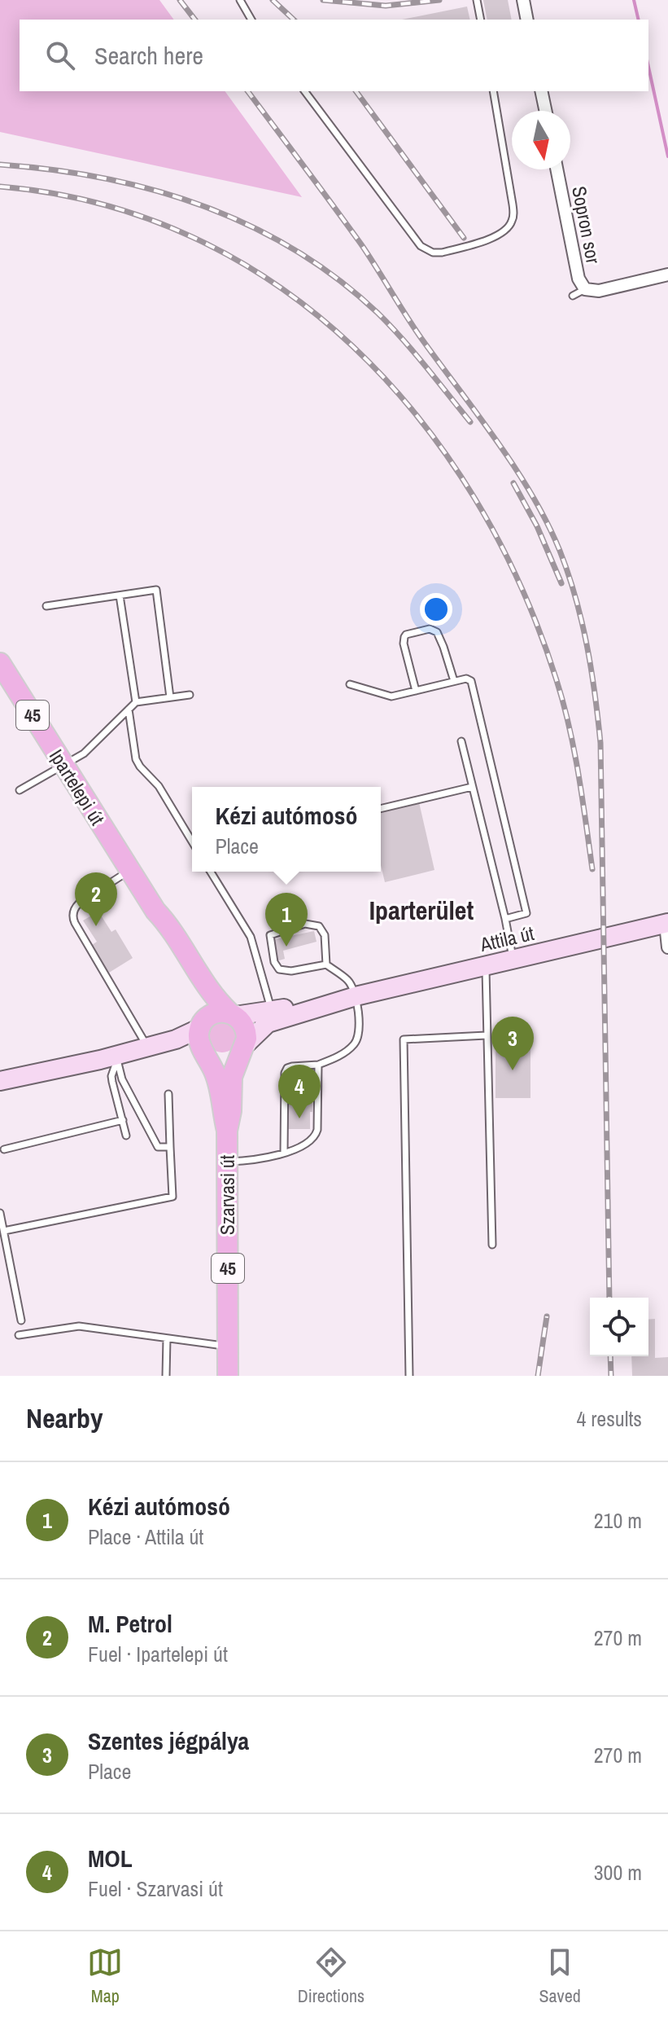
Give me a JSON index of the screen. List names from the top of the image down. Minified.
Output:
{"streets":{"main road":["45","Ipartelepi út","Attila út","Szarvasi út"],"street":["Sopron sor"]},"crossings":[["45","Ipartelepi út"],["45","Attila út"],["45","Szarvasi út"]],"districts":["Iparterület"],"north":"bottom","page":{"search":"Search here","popup":["Kézi autómosó","Place"],"pins":["2","1","3","4"],"heading":["Nearby","4 results"],"list":[{"mark":"1","name":"Kézi autómosó","note":"Place · Attila út","value":"210 m"},{"mark":"2","name":"M. Petrol","note":"Fuel · Ipartelepi út","value":"270 m"},{"mark":"3","name":"Szentes jégpálya","note":"Place","value":"270 m"},{"mark":"4","name":"MOL","note":"Fuel · Szarvasi út","value":"300 m"}],"nav":["Map","Directions","Saved"]}}
